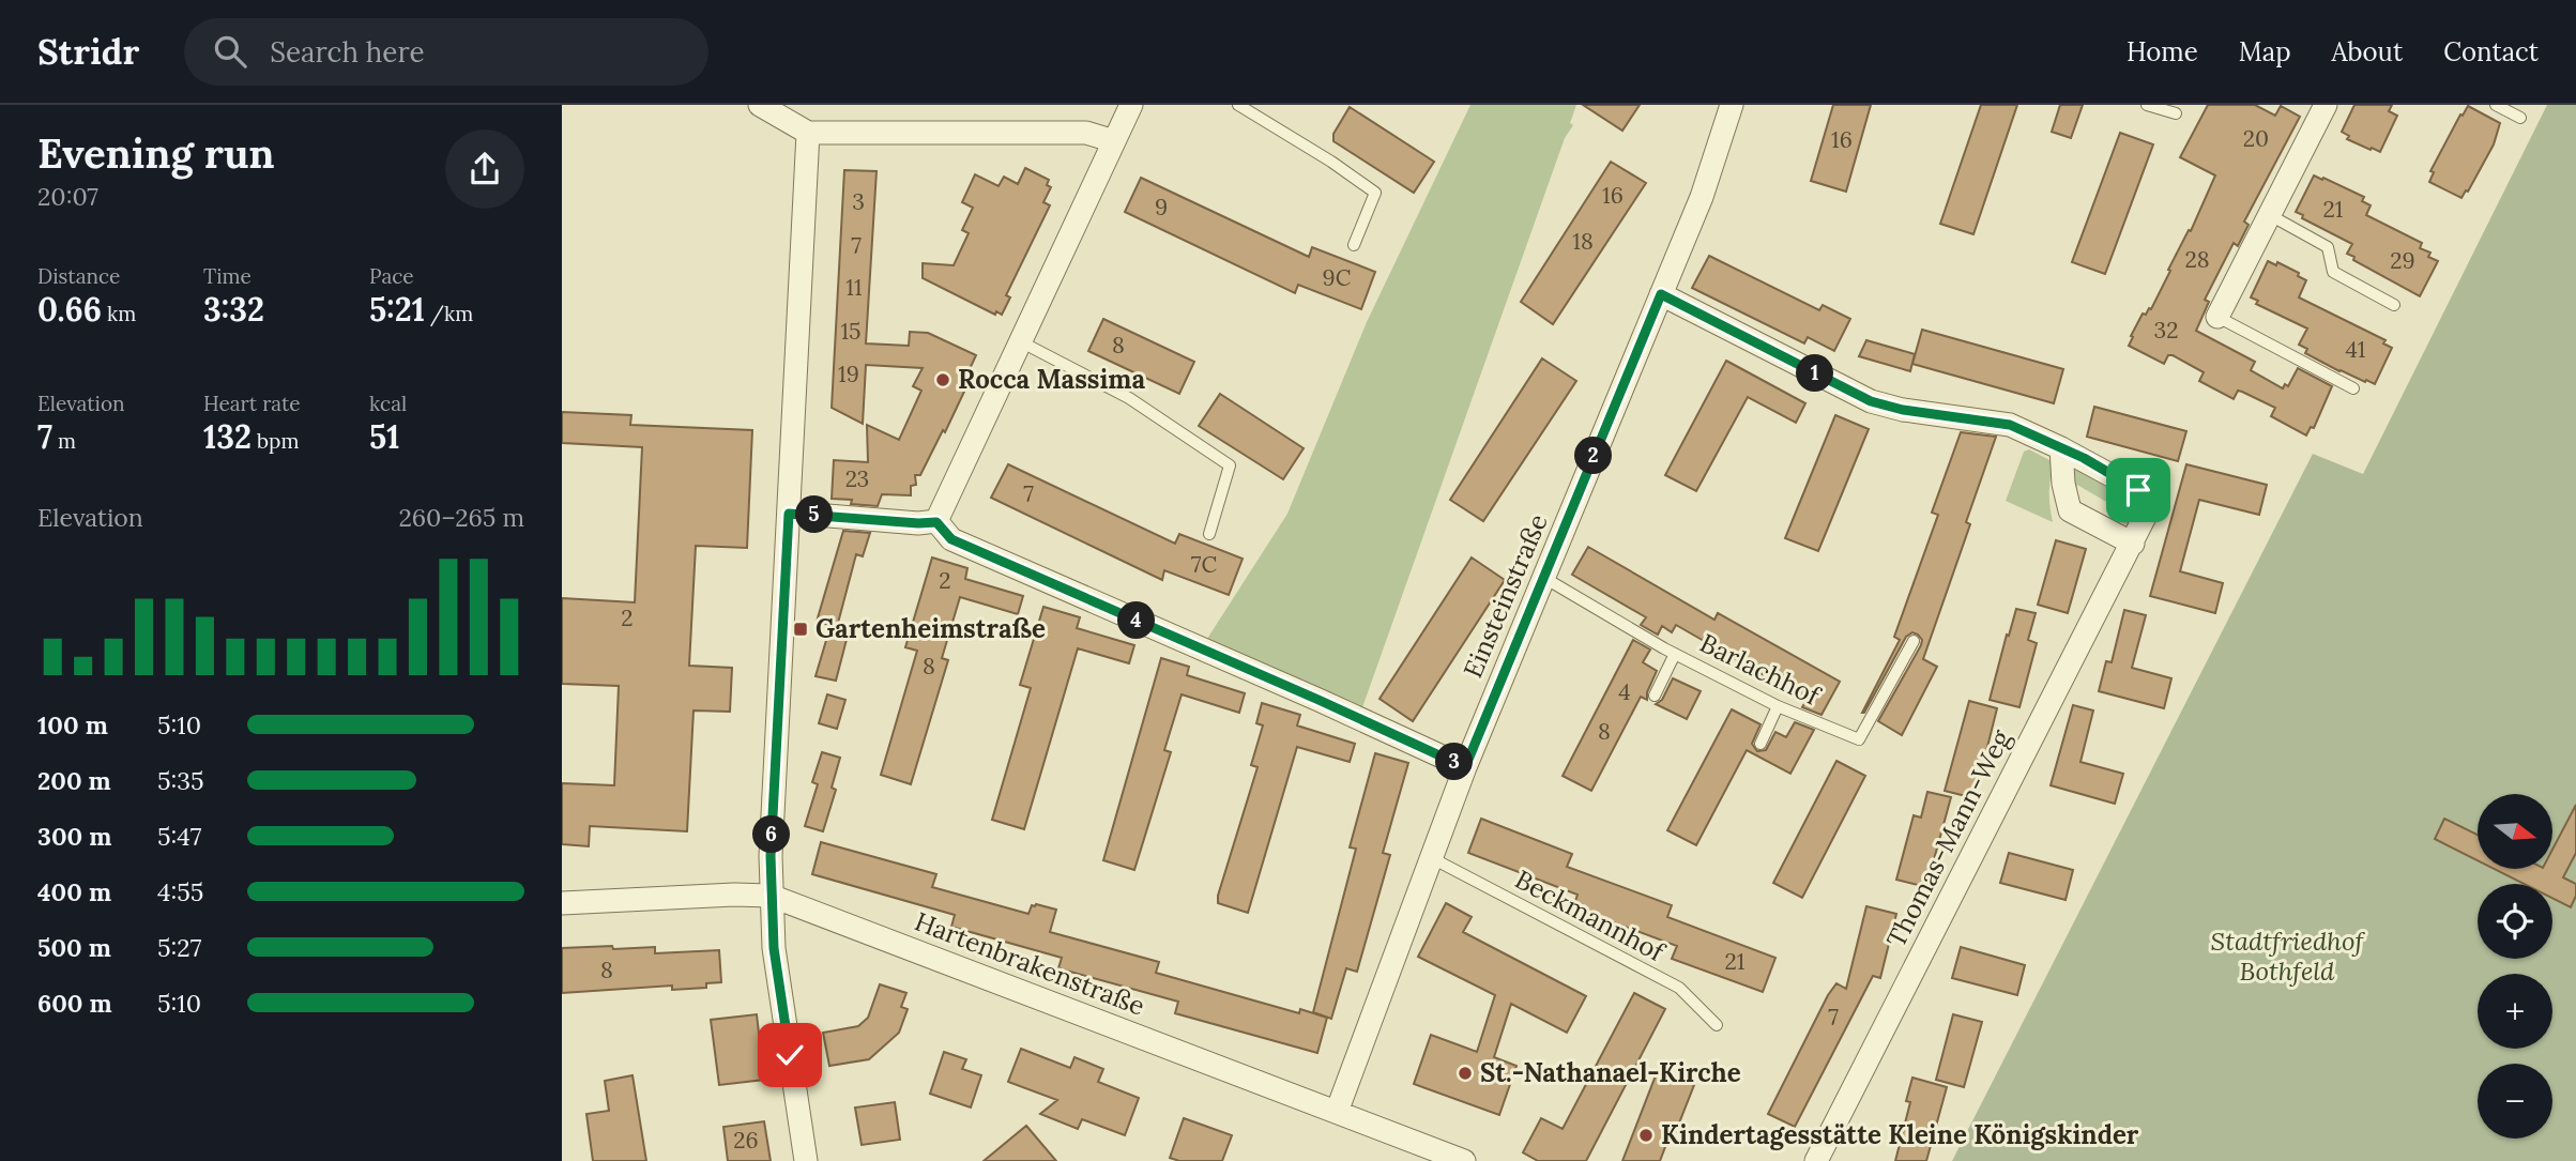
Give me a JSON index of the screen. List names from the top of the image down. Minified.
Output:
{"streets":{"street":["Einsteinstraße","Thomas-Mann-Weg","Hartenbrakenstraße"],"lane":["Barlachhof","Beckmannhof"]},"crossings":[["Einsteinstraße","Barlachhof"],["Einsteinstraße","Thomas-Mann-Weg"],["Einsteinstraße","Beckmannhof"],["Einsteinstraße","Hartenbrakenstraße"]],"parks":["Stadtfriedhof Bothfeld"],"places":{"other":["Rocca Massima","St.-Nathanael-Kirche","Kindertagesstätte Kleine Königskinder"],"transit":["Gartenheimstraße"]},"house_numbers":["20","16","16","3","9","21","18","7","28","29","9C","11","32","15","8","41","19","23","7","7C","2","2","8","4","8","21","8","7","26"],"north":"right","page":{"header":"Stridr","search":"Search here","nav":["Home","Map","About","Contact"],"heading":["Evening run","20:07"],"stats":[["Distance","0.66 km"],["Time","3:32"],["Pace","5:21 /km"],["Elevation","7 m"],["Heart rate","132 bpm"],["kcal","51"]],"pins":["1","2","5","4","3","6"],"chart":["Elevation","260–265 m"],"list":[{"name":"100 m","note":"5:10"},{"name":"200 m","note":"5:35"},{"name":"300 m","note":"5:47"},{"name":"400 m","note":"4:55"},{"name":"500 m","note":"5:27"},{"name":"600 m","note":"5:10"}],"map_buttons":["+","−"]}}
